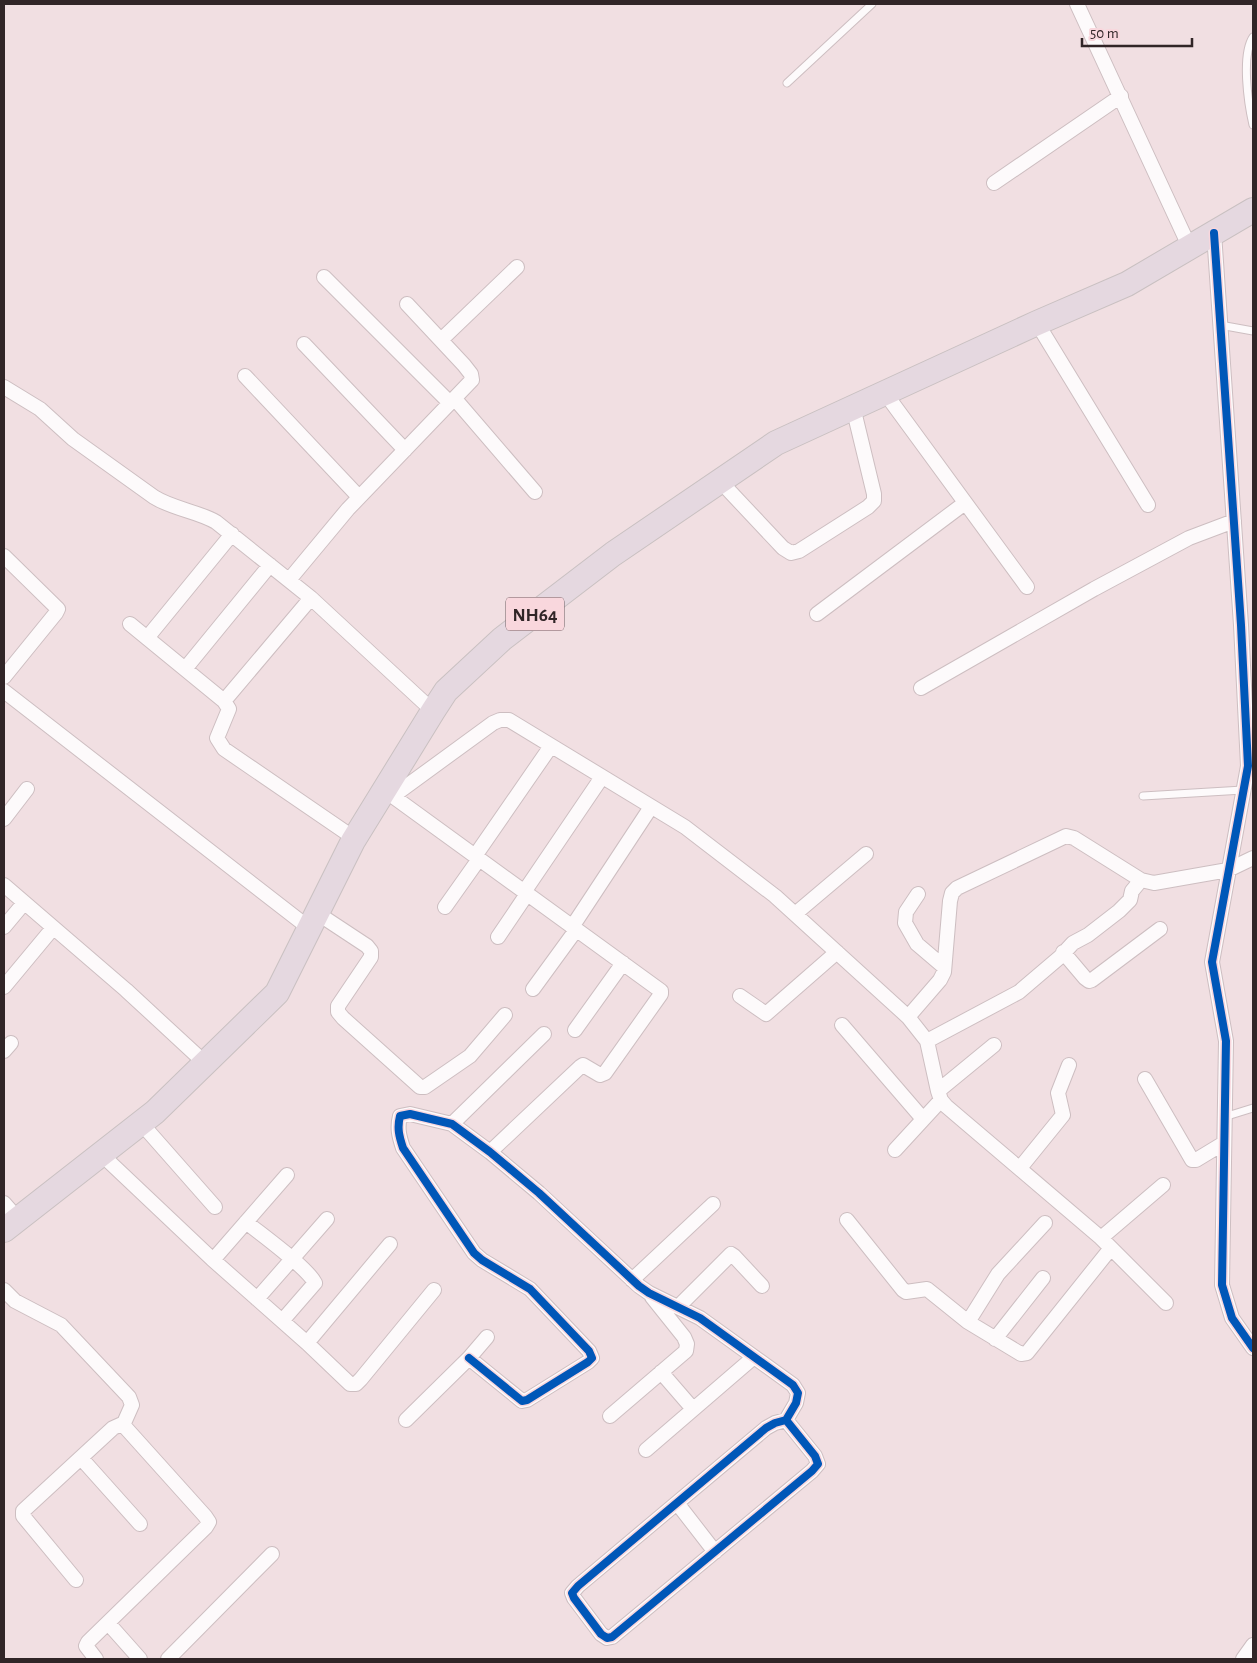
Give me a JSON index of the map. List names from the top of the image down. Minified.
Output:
{"streets":{"highway":["NH64"]},"scale_bar":"50 m"}
